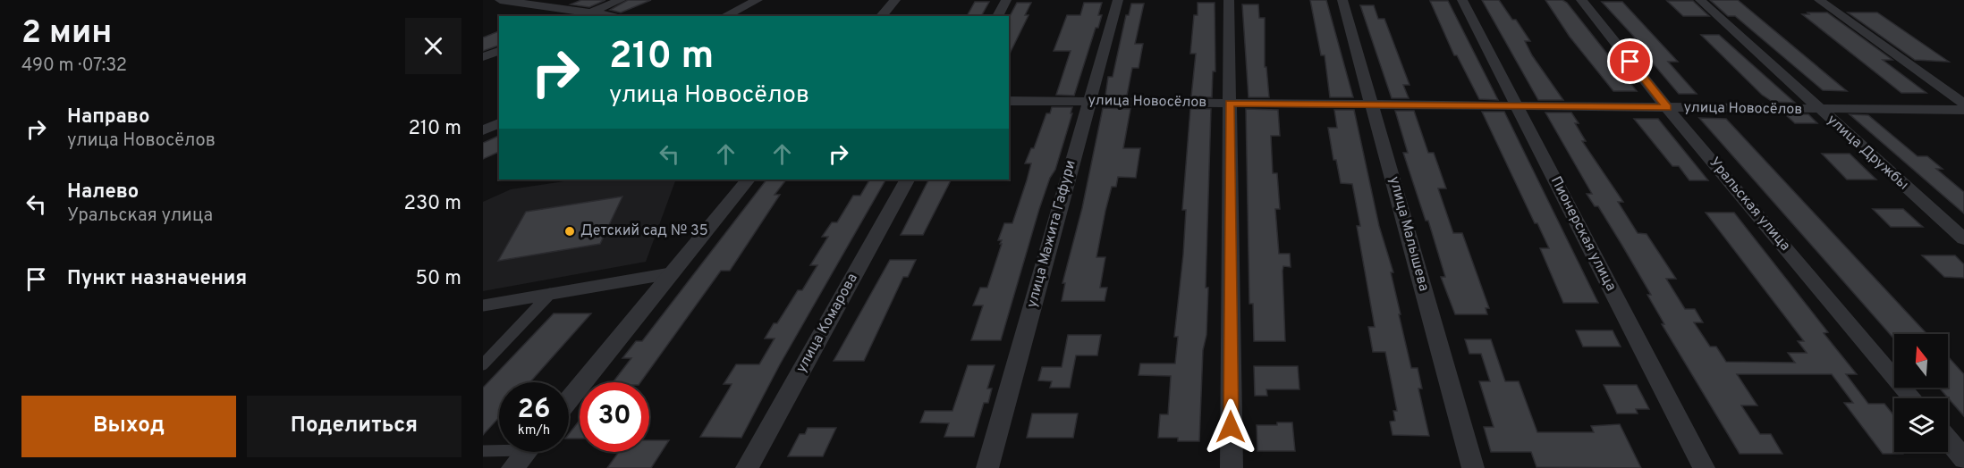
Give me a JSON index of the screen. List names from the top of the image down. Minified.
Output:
{"streets":{"street":["улица Новосёлов","улица Дружбы","Уральская улица","улица Мажита Гафури","улица Малышева","Пионерская улица","улица Комарова"]},"crossings":[["улица Новосёлов","улица Дружбы"],["улица Новосёлов","Уральская улица"],["улица Новосёлов","улица Мажита Гафури"],["улица Новосёлов","улица Малышева"],["улица Новосёлов","Пионерская улица"]],"places":["Детский сад № 35"],"north":"top","page":{"heading":["2 мин","490 m · 07:32"],"turn":["210 m","улица Новосёлов"],"list":[{"name":"Направо","note":"улица Новосёлов","value":"210 m"},{"name":"Налево","note":"Уральская улица","value":"230 m"},{"name":"Пункт назначения","value":"50 m"}],"speed":"26 km/h","limit":"30","buttons":["Выход","Поделиться"]}}
